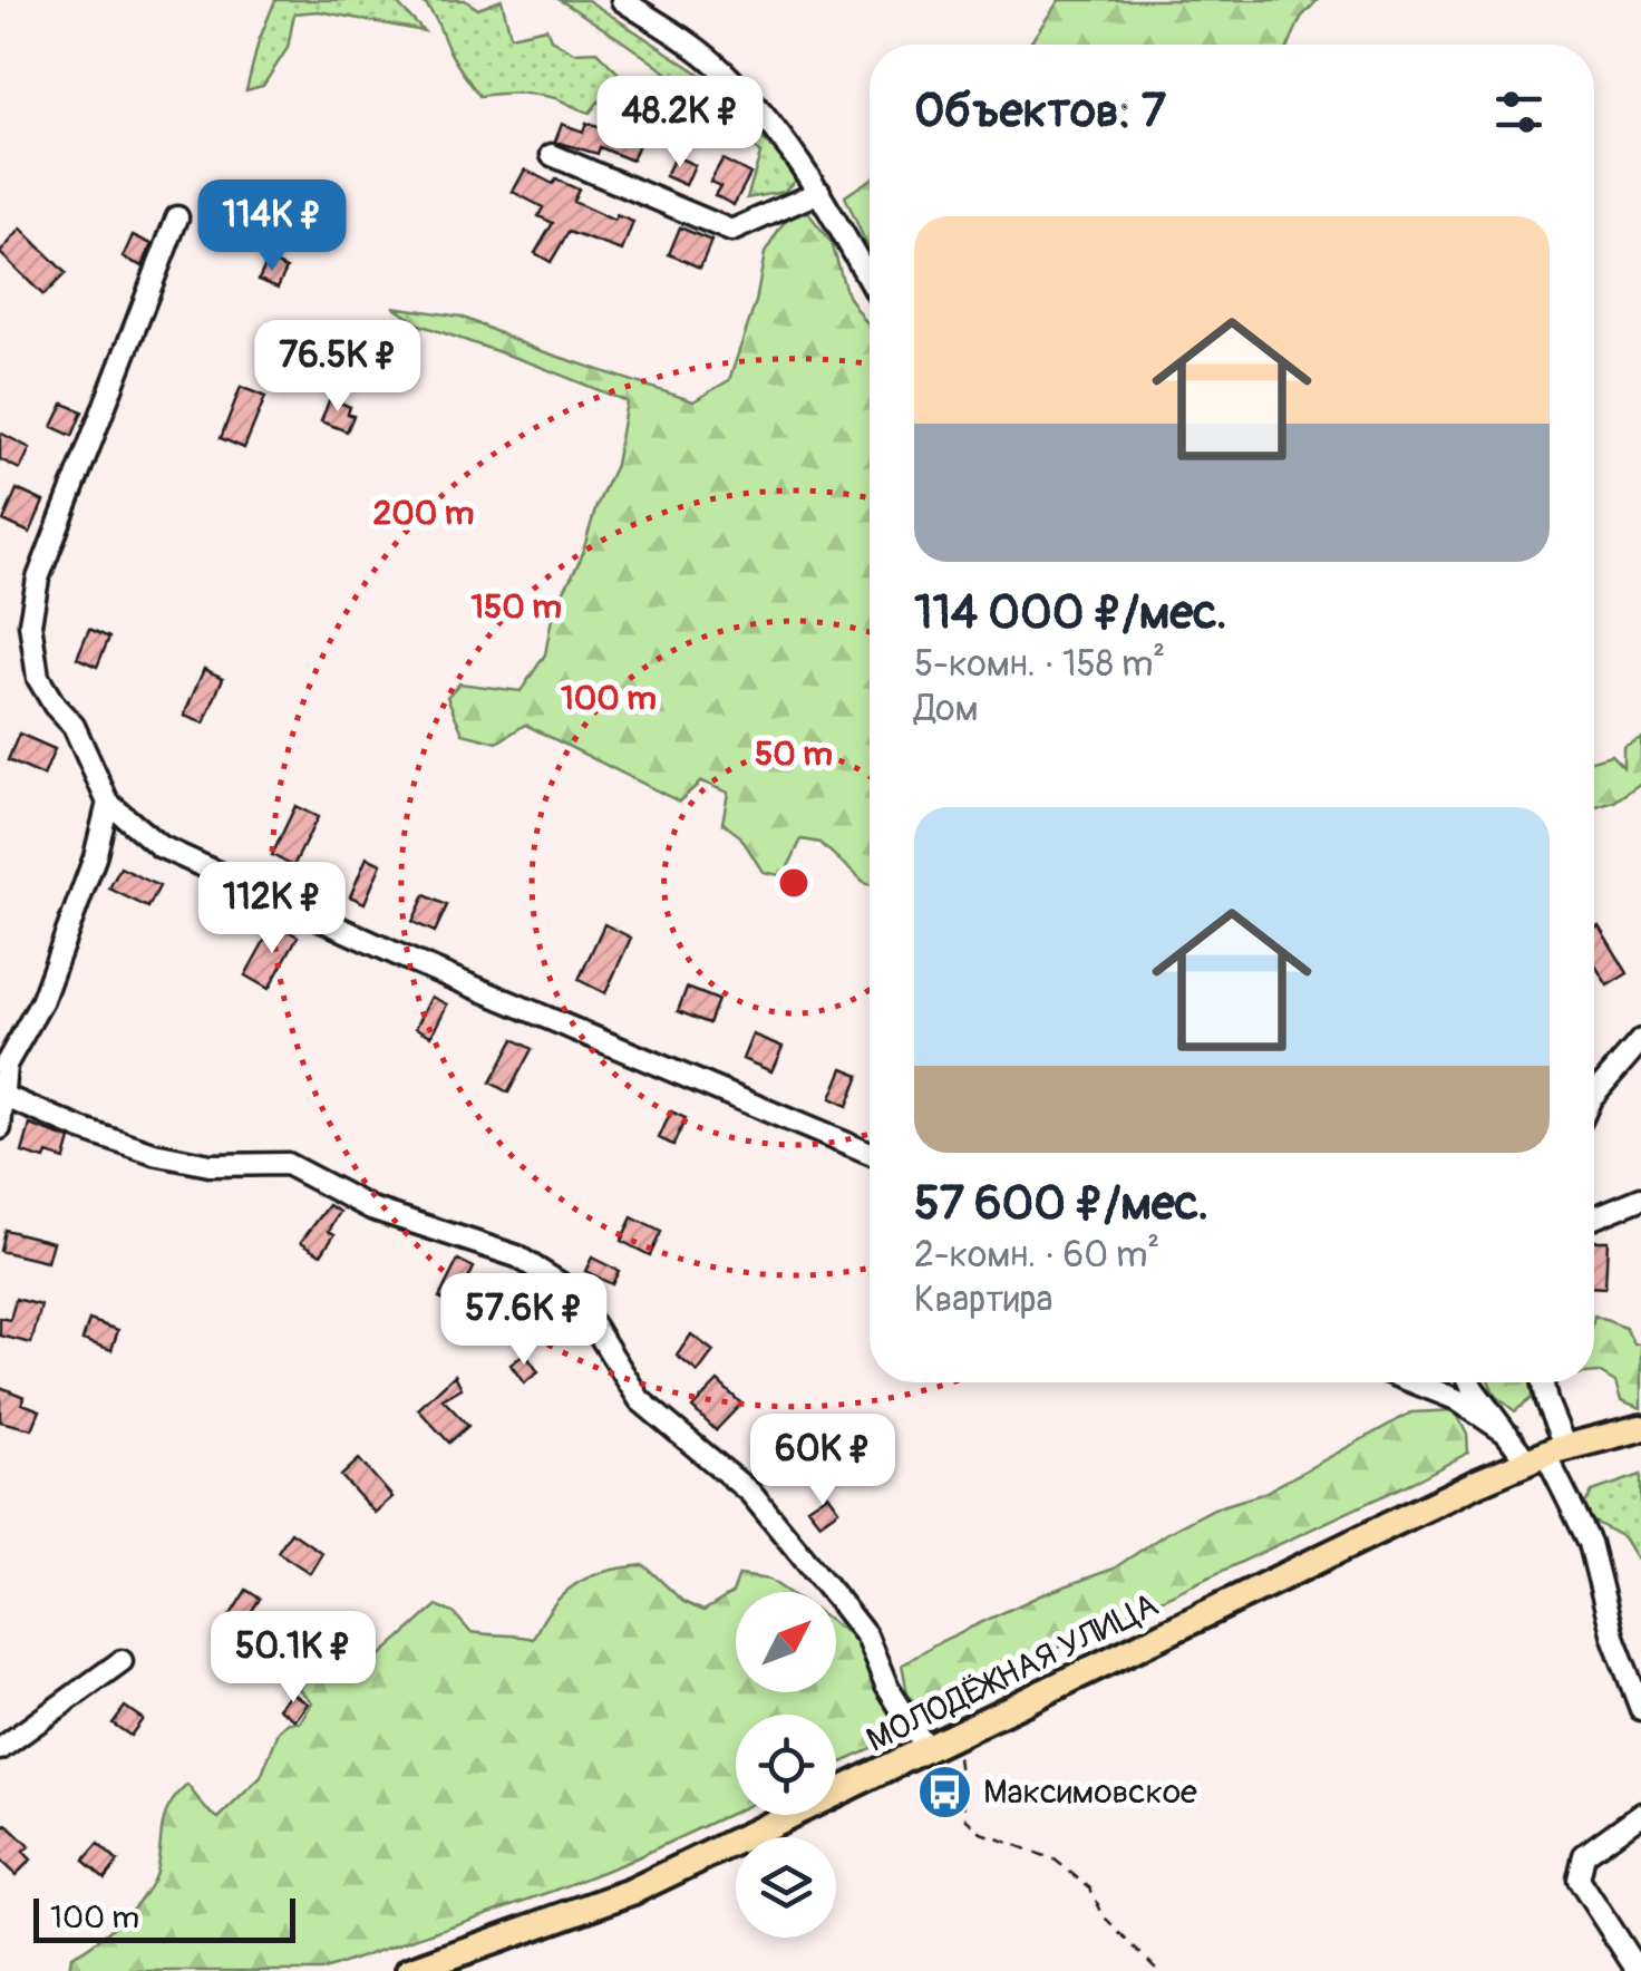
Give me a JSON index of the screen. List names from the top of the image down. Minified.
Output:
{"streets":{"main road":["МОЛОДЁЖНАЯ УЛИЦА"]},"places":{"bus stop":["Максимовское"]},"scale_bar":"100 m","north":"top right","page":{"heading":"Объектов: 7","price":["48.2K ₽","114K ₽","76.5K ₽","112K ₽","57.6K ₽","60K ₽","50.1K ₽"],"list":[{"name":"114 000 ₽/мес.","note":"5-комн. · 158 m² · Дом"},{"name":"57 600 ₽/мес.","note":"2-комн. · 60 m² · Квартира"}],"scale":"100 m"},"rings":["200 m","150 m","100 m","50 m"]}
